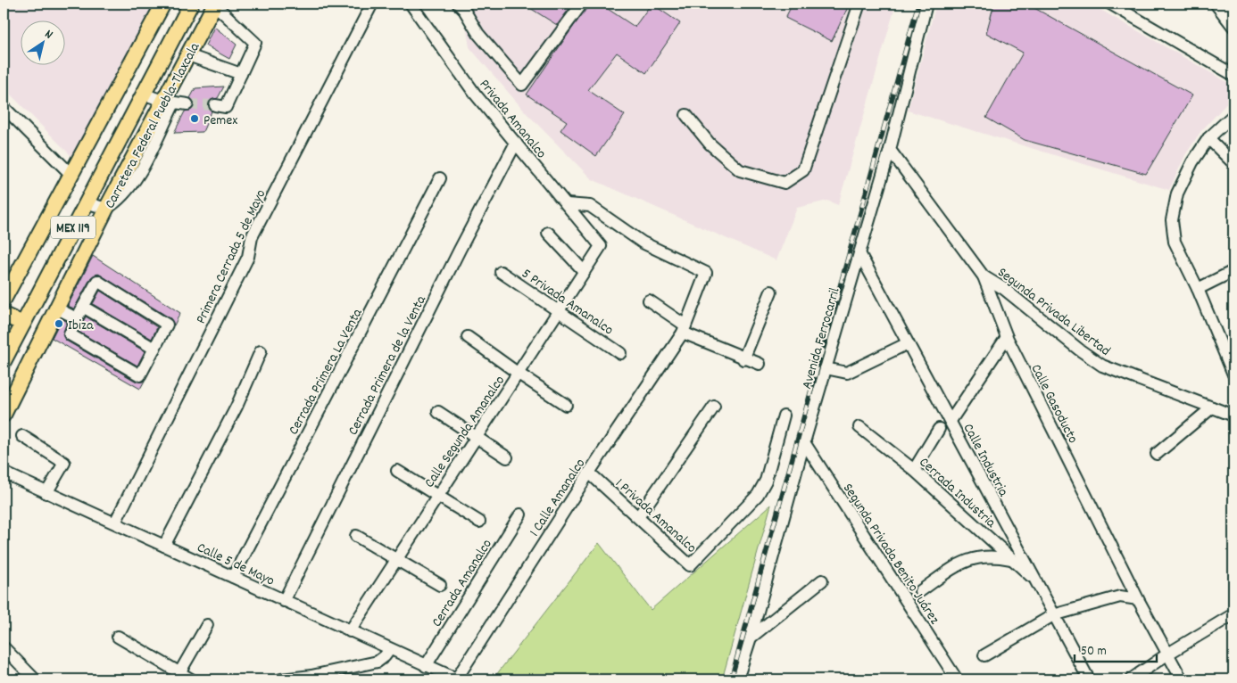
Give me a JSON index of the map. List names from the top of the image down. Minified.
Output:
{"streets":{"main road":["Carretera Federal Puebla-Tlaxcala","MEX 119"],"street":["Privada Amanalco","Primera Cerrada 5 de Mayo","5 Privada Amanalco","Segunda Privada Libertad","Avenida Ferrocarril","Cerrada Primera de la Venta","Cerrada Primera La Venta","Calle Gasoducto","Calle Segunda Amanalco","Calle Industria","Cerrada Industria","1 Calle Amanalco","1 Privada Amanalco","Segunda Privada Benito Juárez","Calle 5 de Mayo","Cerrada Amanalco"]},"crossings":[["Privada Amanalco","Cerrada Primera de la Venta"],["Privada Amanalco","Calle Segunda Amanalco"],["Privada Amanalco","1 Calle Amanalco"],["Primera Cerrada 5 de Mayo","Calle 5 de Mayo"],["5 Privada Amanalco","Calle Segunda Amanalco"],["Segunda Privada Libertad","Calle Gasoducto"],["Avenida Ferrocarril","Calle Gasoducto"],["Avenida Ferrocarril","Calle Industria"],["Avenida Ferrocarril","Segunda Privada Benito Juárez"],["Cerrada Primera de la Venta","Calle 5 de Mayo"],["Cerrada Primera La Venta","Calle 5 de Mayo"],["Calle Segunda Amanalco","Calle 5 de Mayo"],["Calle Industria","Cerrada Industria"],["1 Calle Amanalco","1 Privada Amanalco"],["1 Calle Amanalco","Calle 5 de Mayo"],["Calle 5 de Mayo","Cerrada Amanalco"]],"places":["Pemex","Ibiza"],"scale_bar":"50 m","north":"top right"}
